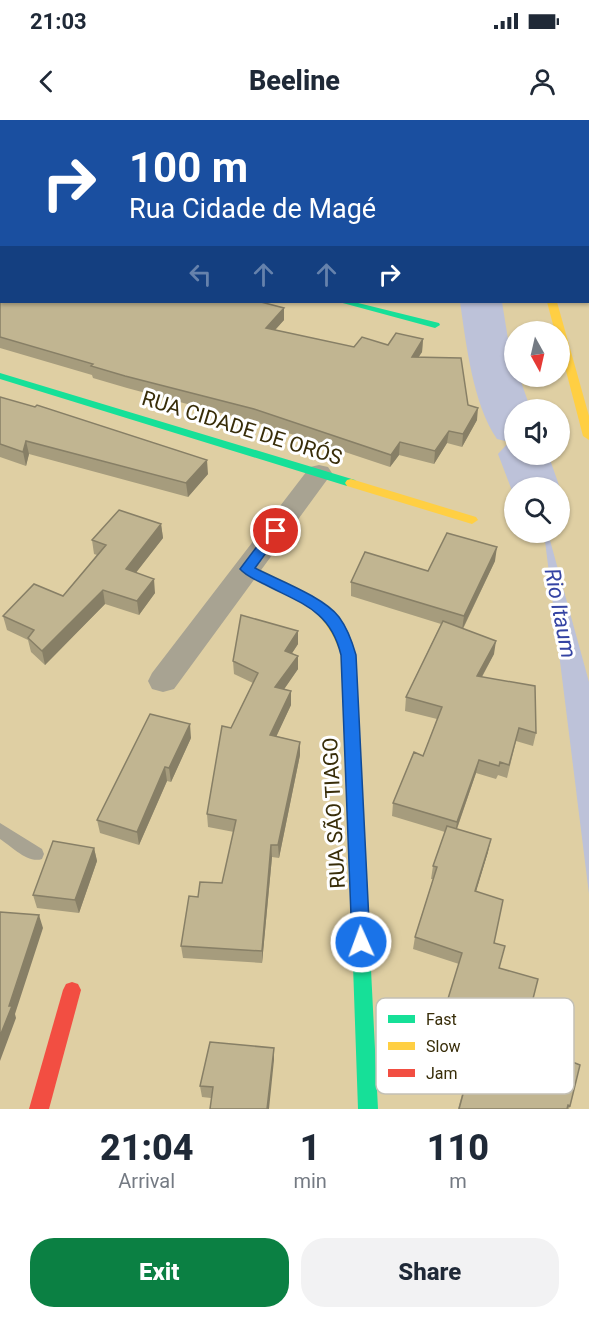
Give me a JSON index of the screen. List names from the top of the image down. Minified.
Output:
{"streets":{"street":["RUA CIDADE DE ORÓS","RUA SÃO TIAGO"]},"water":["Rio Itaum"],"legend":["Fast","Slow","Jam"],"north":"bottom","page":{"status":"21:03","header":"Beeline","turn":["100 m","Rua Cidade de Magé"],"eta":["21:04","Arrival","1","min","110","m"],"buttons":["Exit","Share"]}}
